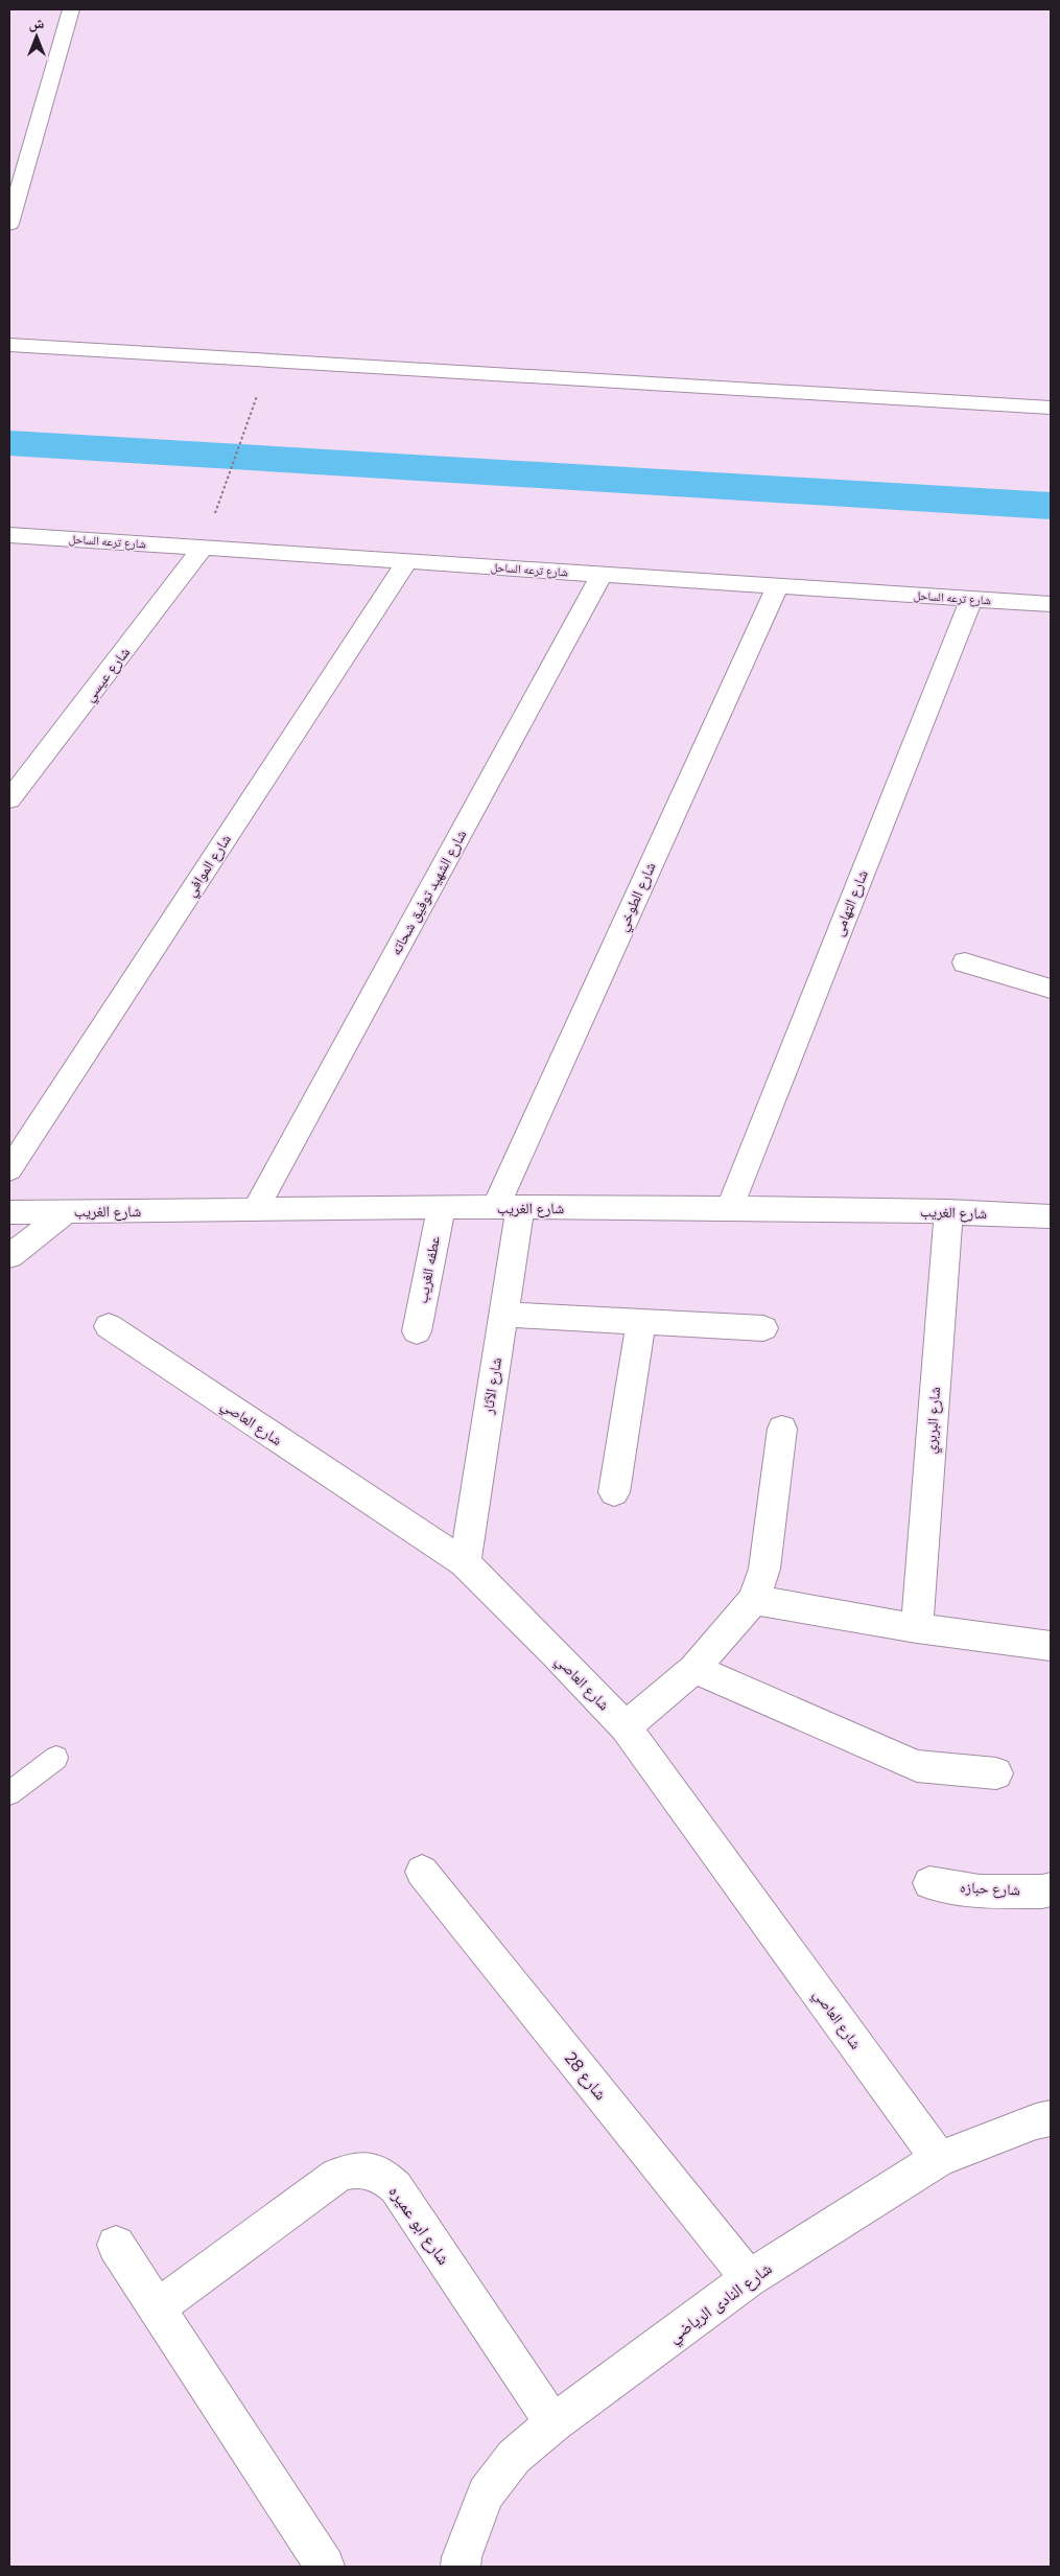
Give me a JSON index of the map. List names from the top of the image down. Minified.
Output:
{"streets":{"street":["شارع ترعه الساحل","شارع عيسي","شارع الموافي","شارع الشهيد توفيق شحاته","شارع الطوخي","شارع التهامى","شارع الغريب","عطفه الغريب","شارع الآثار","شارع البربري","شارع العاصي","شارع حبازه","شارع 28","شارع ابو عميره","شارع النادى الرياضي"]},"crossings":[["شارع ترعه الساحل","شارع عيسي"],["شارع ترعه الساحل","شارع الموافي"],["شارع ترعه الساحل","شارع الشهيد توفيق شحاته"],["شارع ترعه الساحل","شارع الطوخي"],["شارع ترعه الساحل","شارع التهامى"],["شارع الشهيد توفيق شحاته","شارع الغريب"],["شارع الطوخي","شارع الغريب"],["شارع الطوخي","شارع الآثار"],["شارع التهامى","شارع الغريب"],["شارع الغريب","عطفه الغريب"],["شارع الغريب","شارع الآثار"],["شارع الغريب","شارع البربري"],["شارع الآثار","شارع العاصي"],["شارع العاصي","شارع النادى الرياضي"],["شارع 28","شارع النادى الرياضي"],["شارع ابو عميره","شارع النادى الرياضي"]],"north":"top"}
